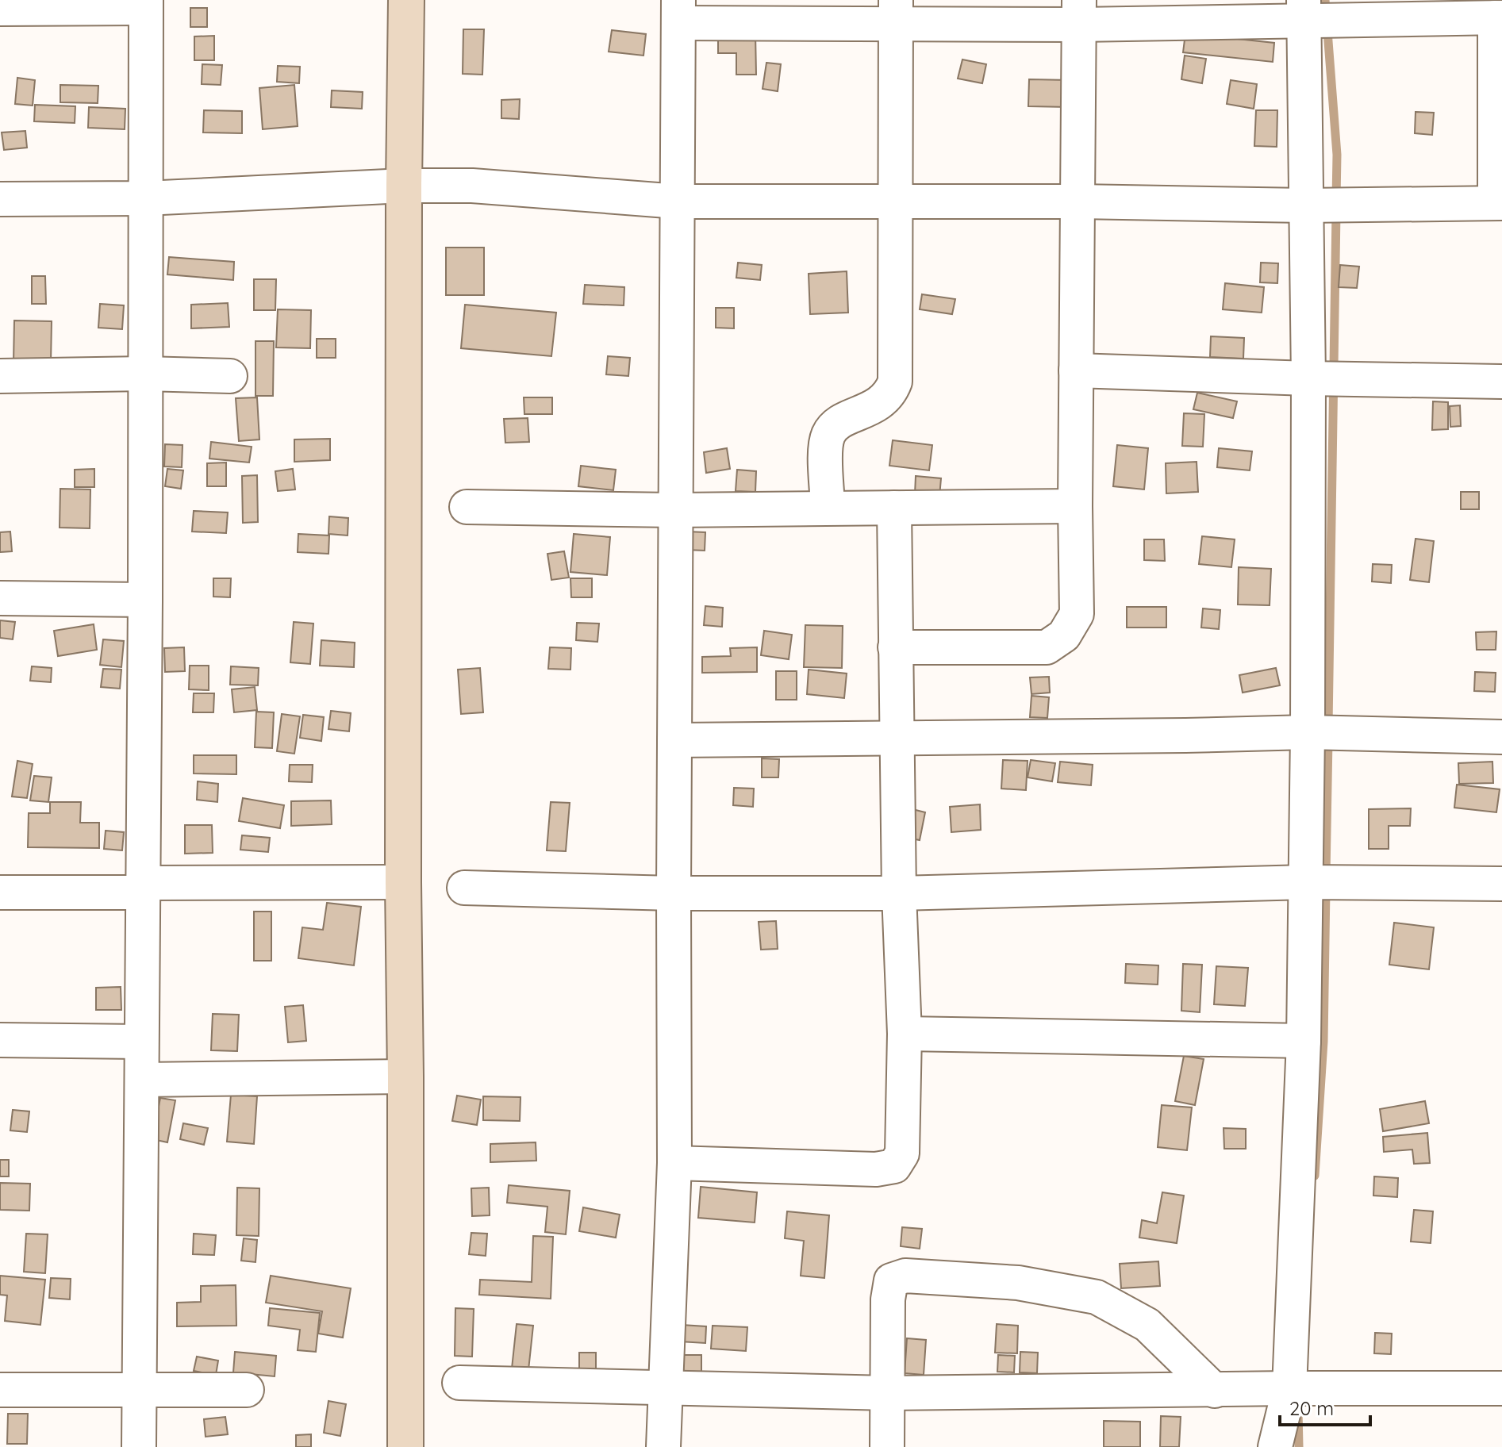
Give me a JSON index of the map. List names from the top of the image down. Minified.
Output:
{"scale_bar":"20 m"}
